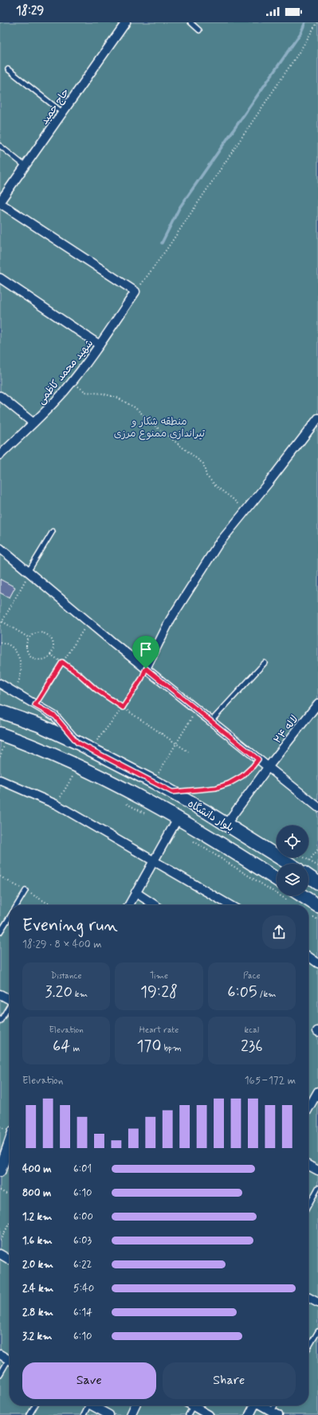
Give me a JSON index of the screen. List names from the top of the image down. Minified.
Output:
{"streets":{"main road":["بلوار دانشگاه"],"street":["حاج حمید","شهید محمد کاظمی","لاله ۲۴"]},"crossings":[["لاله ۲۴","بلوار دانشگاه"]],"parks":["منطقه شکار و تیراندازی ممنوع مرزی"],"page":{"status":"18:29","heading":["Evening run","18:29 · 8 × 400 m"],"stats":[["Distance","3.20 km"],["Time","19:28"],["Pace","6:05 /km"],["Elevation","64 m"],["Heart rate","170 bpm"],["kcal","236"]],"chart":["Elevation","165–172 m"],"list":[{"name":"400 m","note":"6:01"},{"name":"800 m","note":"6:10"},{"name":"1.2 km","note":"6:00"},{"name":"1.6 km","note":"6:03"},{"name":"2.0 km","note":"6:22"},{"name":"2.4 km","note":"5:40"},{"name":"2.8 km","note":"6:14"},{"name":"3.2 km","note":"6:10"}],"buttons":["Save","Share"]}}
